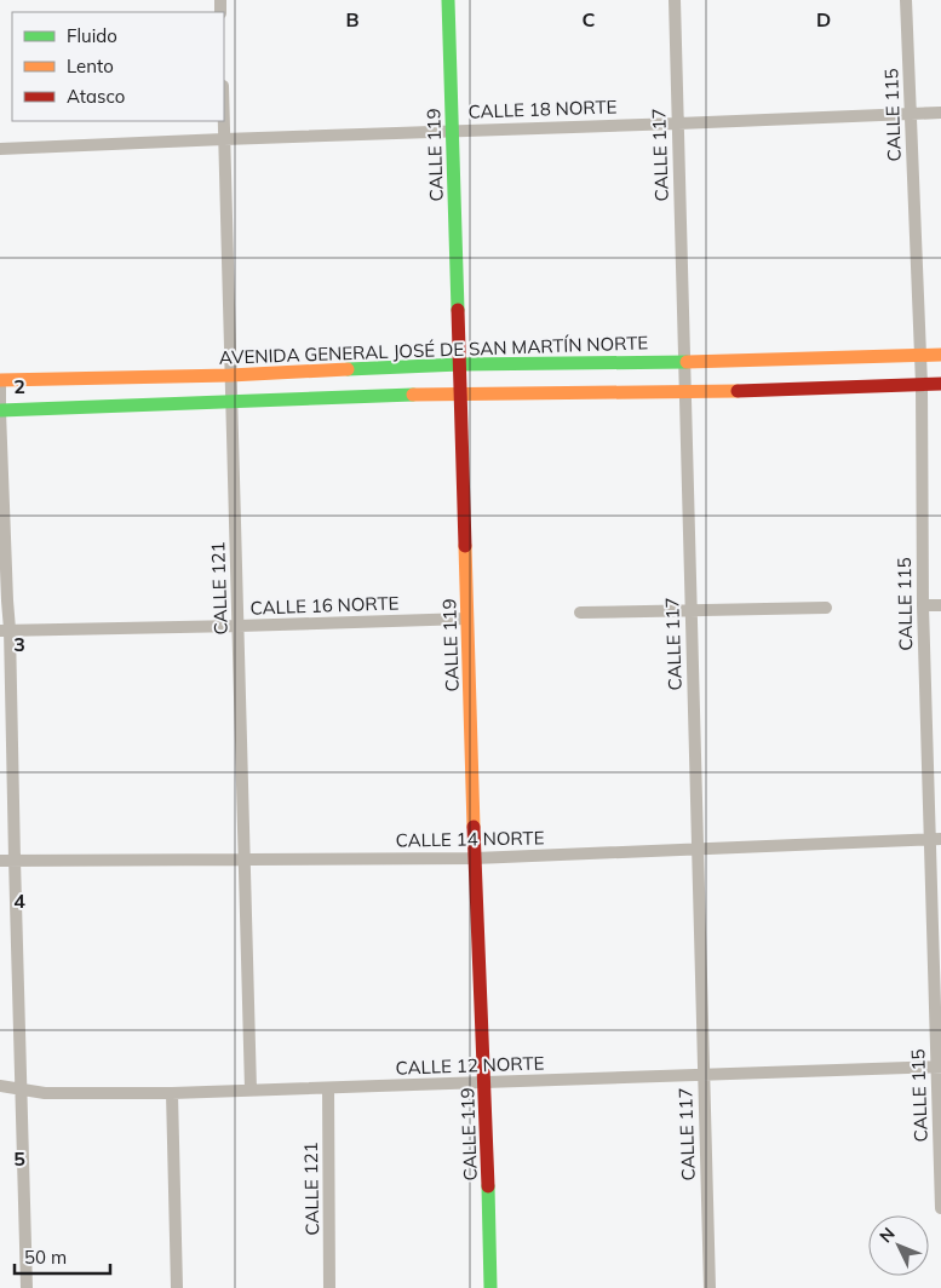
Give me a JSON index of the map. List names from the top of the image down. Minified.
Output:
{"streets":{"main road":["CALLE 119","AVENIDA GENERAL JOSÉ DE SAN MARTÍN NORTE"],"street":["CALLE 18 NORTE","CALLE 115","CALLE 117","CALLE 121","CALLE 16 NORTE","CALLE 14 NORTE","CALLE 12 NORTE"]},"crossings":[["CALLE 18 NORTE","CALLE 115"],["CALLE 18 NORTE","CALLE 119"],["CALLE 18 NORTE","CALLE 117"],["CALLE 18 NORTE","CALLE 121"],["CALLE 115","AVENIDA GENERAL JOSÉ DE SAN MARTÍN NORTE"],["CALLE 115","CALLE 14 NORTE"],["CALLE 115","CALLE 12 NORTE"],["CALLE 119","AVENIDA GENERAL JOSÉ DE SAN MARTÍN NORTE"],["CALLE 119","CALLE 16 NORTE"],["CALLE 119","CALLE 14 NORTE"],["CALLE 119","CALLE 12 NORTE"],["CALLE 117","AVENIDA GENERAL JOSÉ DE SAN MARTÍN NORTE"],["CALLE 117","CALLE 14 NORTE"],["CALLE 117","CALLE 12 NORTE"],["AVENIDA GENERAL JOSÉ DE SAN MARTÍN NORTE","CALLE 121"],["CALLE 121","CALLE 16 NORTE"],["CALLE 121","CALLE 14 NORTE"],["CALLE 121","CALLE 12 NORTE"]],"legend":["Fluido","Lento","Atasco"],"scale_bar":"50 m","north":"top left","grid":{"columns":["B","C","D"],"rows":["2","3","4","5"]}}
